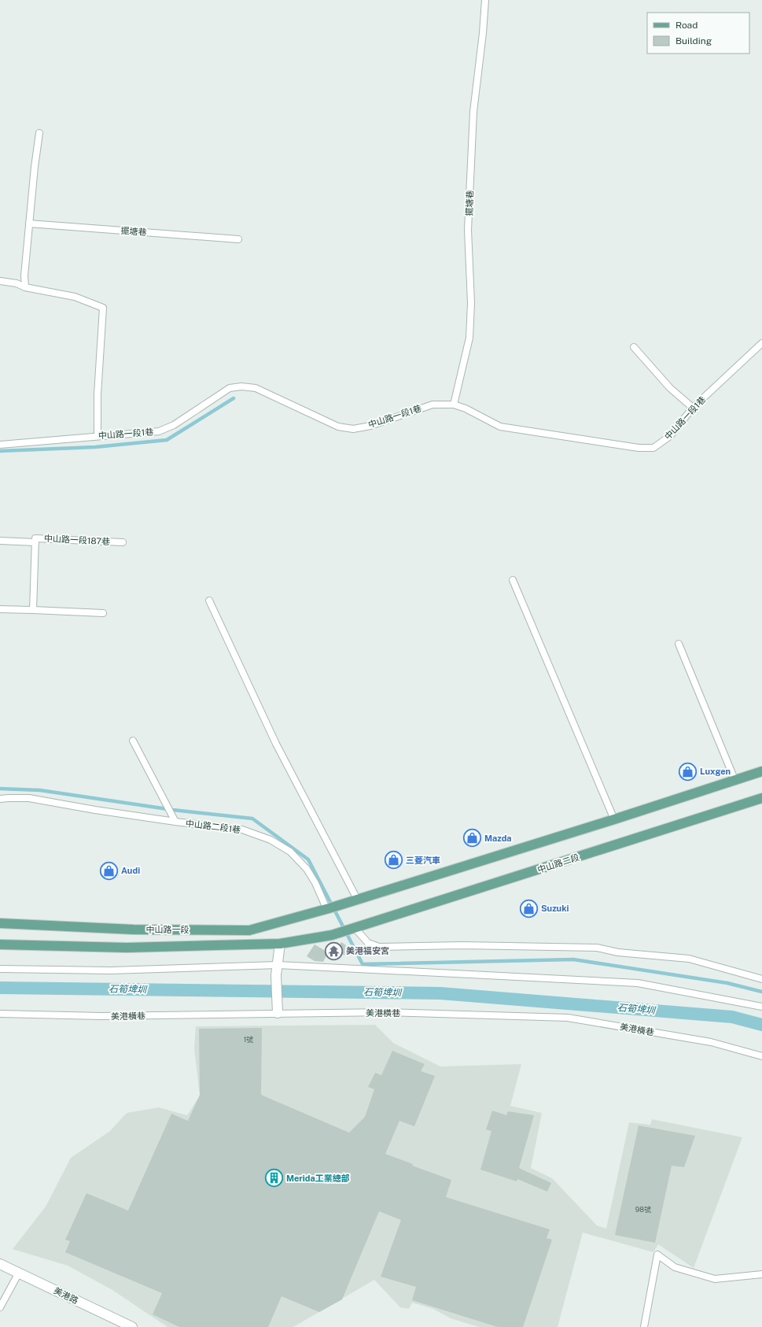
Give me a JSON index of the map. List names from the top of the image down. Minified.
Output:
{"streets":{"main road":["中山路二段","中山路一段"],"street":["美港路"],"lane":["擺塘巷","中山路一段1巷","中山路一段187巷","中山路二段1巷","美港橫巷"]},"crossings":[["擺塘巷","中山路一段1巷"],["中山路二段1巷","中山路一段"],["中山路二段","中山路一段"]],"water":["石筍埤圳"],"places":{"shop":["Luxgen","Mazda","三菱汽車","Audi","Suzuki"],"temple":["美港福安宮"],"building":["Merida工業總部"]},"house_numbers":["1號","98號"],"legend":["Road","Building"]}
